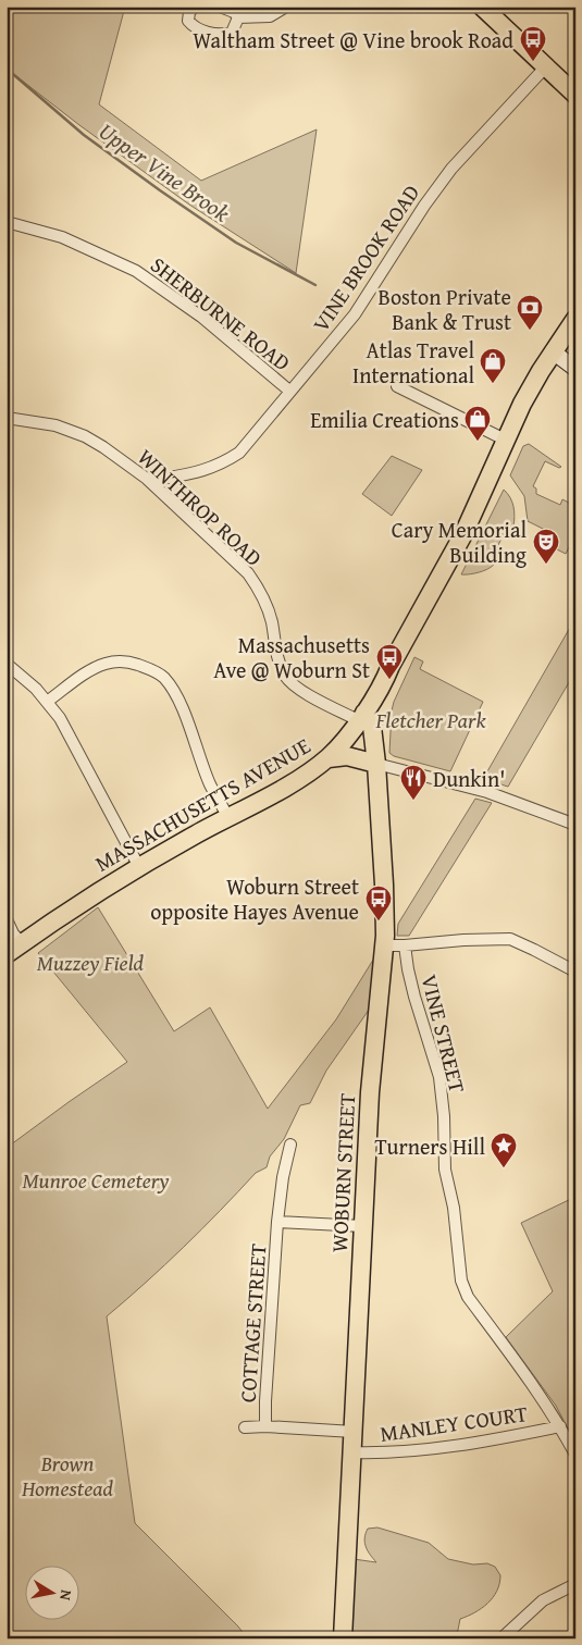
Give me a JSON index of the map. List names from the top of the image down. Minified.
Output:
{"streets":{"main road":["MASSACHUSETTS AVENUE","WOBURN STREET"],"street":["VINE BROOK ROAD","SHERBURNE ROAD","WINTHROP ROAD","VINE STREET","COTTAGE STREET","MANLEY COURT"]},"crossings":[["VINE BROOK ROAD","SHERBURNE ROAD"],["VINE BROOK ROAD","WINTHROP ROAD"],["WINTHROP ROAD","MASSACHUSETTS AVENUE"],["WINTHROP ROAD","WOBURN STREET"],["MASSACHUSETTS AVENUE","WOBURN STREET"],["VINE STREET","MANLEY COURT"],["WOBURN STREET","COTTAGE STREET"],["WOBURN STREET","MANLEY COURT"]],"water":["Upper Vine Brook"],"parks":["Fletcher Park","Muzzey Field","Munroe Cemetery","Brown Homestead"],"places":{"bus stop":["Waltham Street @ Vine brook Road","Massachusetts Ave @ Woburn St","Woburn Street opposite Hayes Avenue"],"bank":["Boston Private Bank & Trust"],"shop":["Atlas Travel International","Emilia Creations"],"theatre":["Cary Memorial Building"],"restaurant":["Dunkin'"],"place":["Turners Hill"]},"north":"right"}
